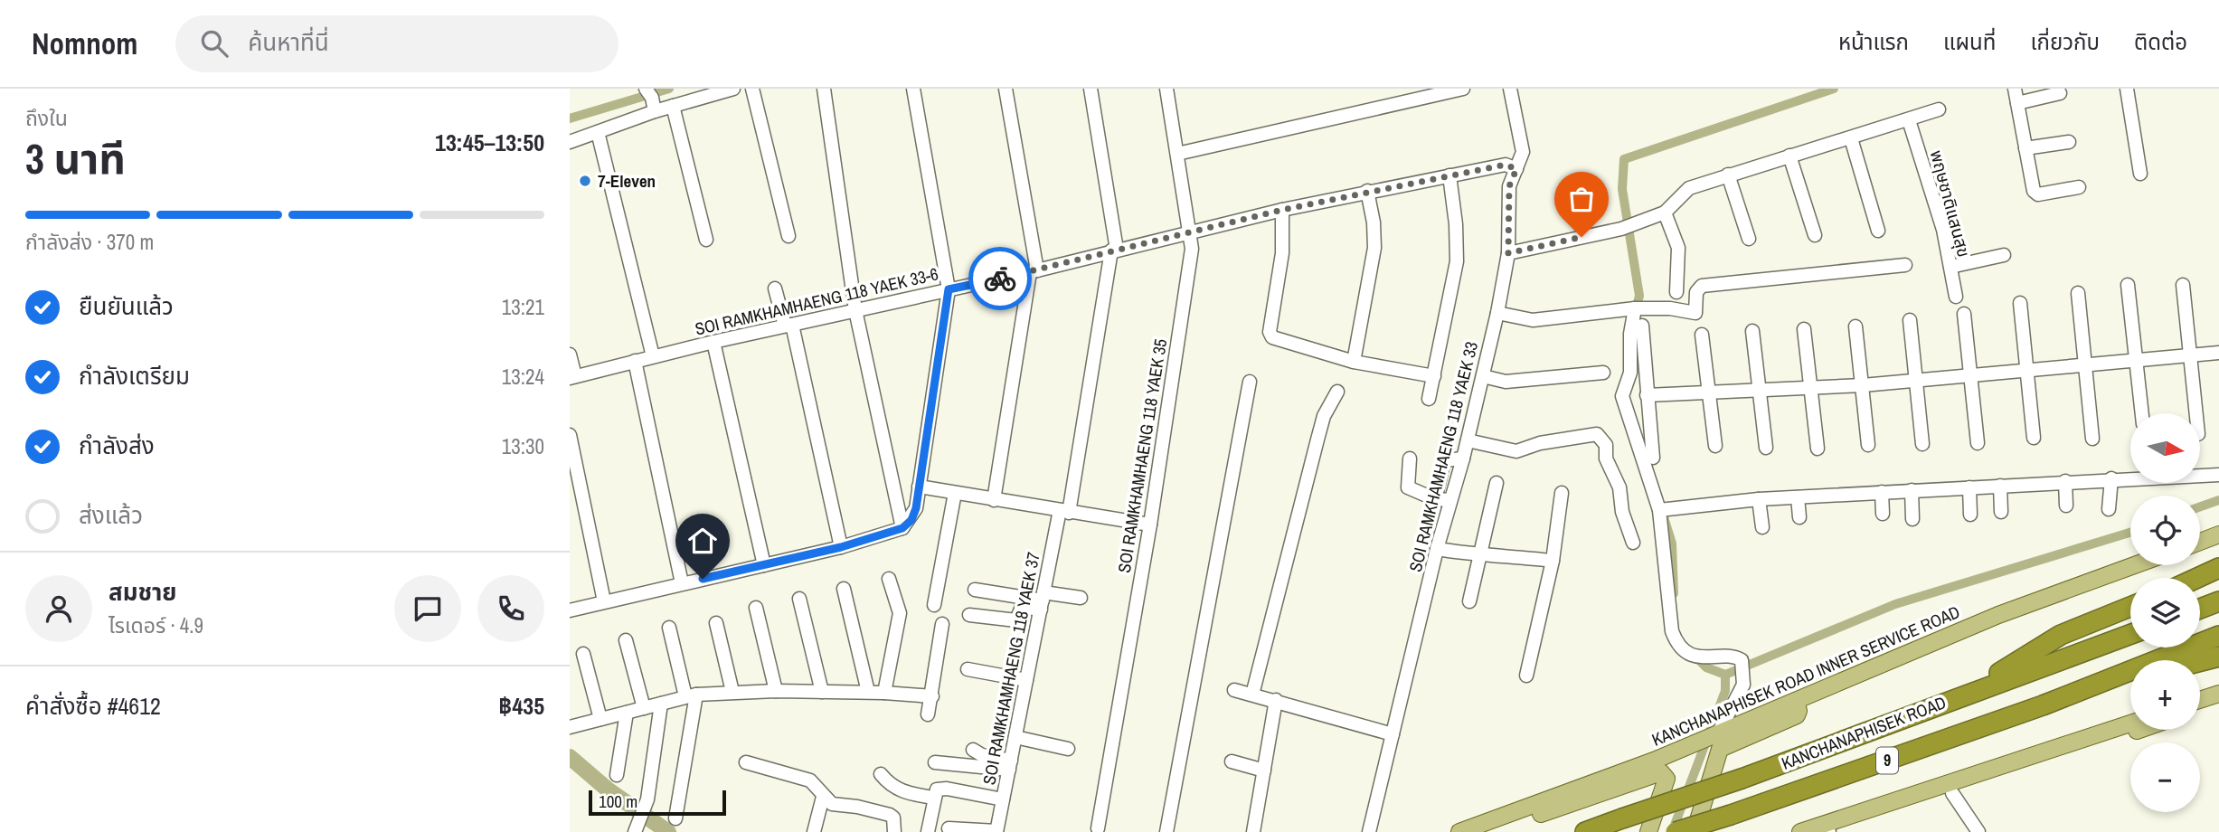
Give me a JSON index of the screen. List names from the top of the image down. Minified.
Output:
{"streets":{"highway":["KANCHANAPHISEK ROAD","9"],"main road":["KANCHANAPHISEK ROAD INNER SERVICE ROAD"],"street":["พฤษชาติแสนสุข","SOI RAMKHAMHAENG 118 YAEK 33-6","SOI RAMKHAMHAENG 118 YAEK 35","SOI RAMKHAMHAENG 118 YAEK 33","SOI RAMKHAMHAENG 118 YAEK 37"]},"crossings":[["SOI RAMKHAMHAENG 118 YAEK 33-6","SOI RAMKHAMHAENG 118 YAEK 35"],["SOI RAMKHAMHAENG 118 YAEK 33-6","SOI RAMKHAMHAENG 118 YAEK 33"],["SOI RAMKHAMHAENG 118 YAEK 33-6","SOI RAMKHAMHAENG 118 YAEK 37"]],"places":["7-Eleven"],"scale_bar":"100 m","north":"right","page":{"header":"Nomnom","search":"ค้นหาที่นี่","nav":["หน้าแรก","แผนที่","เกี่ยวกับ","ติดต่อ"],"heading":["3 นาที","ถึงใน","13:45–13:50"],"panel":["สมชาย","ไรเดอร์ · 4.9","คำสั่งซื้อ #4612","฿435"],"bar":"กำลังส่ง · 370 m","list":[["ยืนยันแล้ว","13:21"],["กำลังเตรียม","13:24"],["กำลังส่ง","13:30"],"ส่งแล้ว"],"map_buttons":["+","−"],"scale":"100 m"}}
